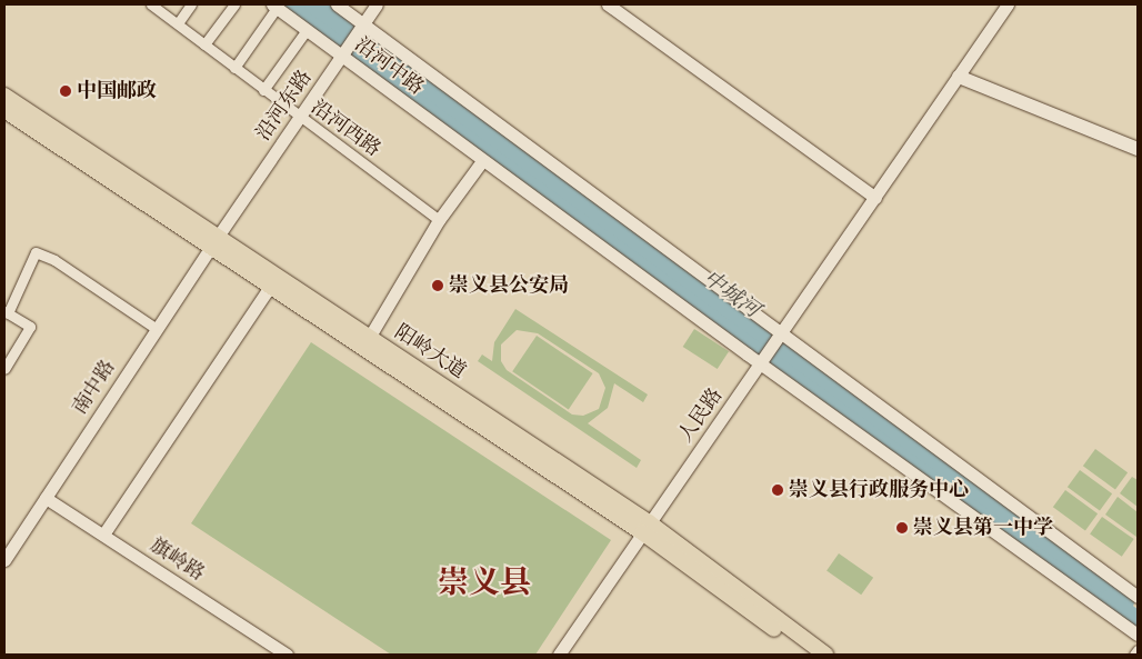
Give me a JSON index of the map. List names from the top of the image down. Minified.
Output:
{"streets":{"main road":["阳岭大道"],"street":["沿河中路","沿河东路","沿河西路","南中路","人民路","旗岭路"]},"crossings":[["沿河中路","沿河东路"],["沿河中路","人民路"],["沿河东路","沿河西路"],["沿河东路","阳岭大道"],["沿河东路","南中路"],["阳岭大道","南中路"],["阳岭大道","人民路"],["南中路","旗岭路"]],"districts":["崇义县"],"water":["中城河"],"places":["中国邮政","崇义县公安局","崇义县行政服务中心","崇义县第一中学"]}
